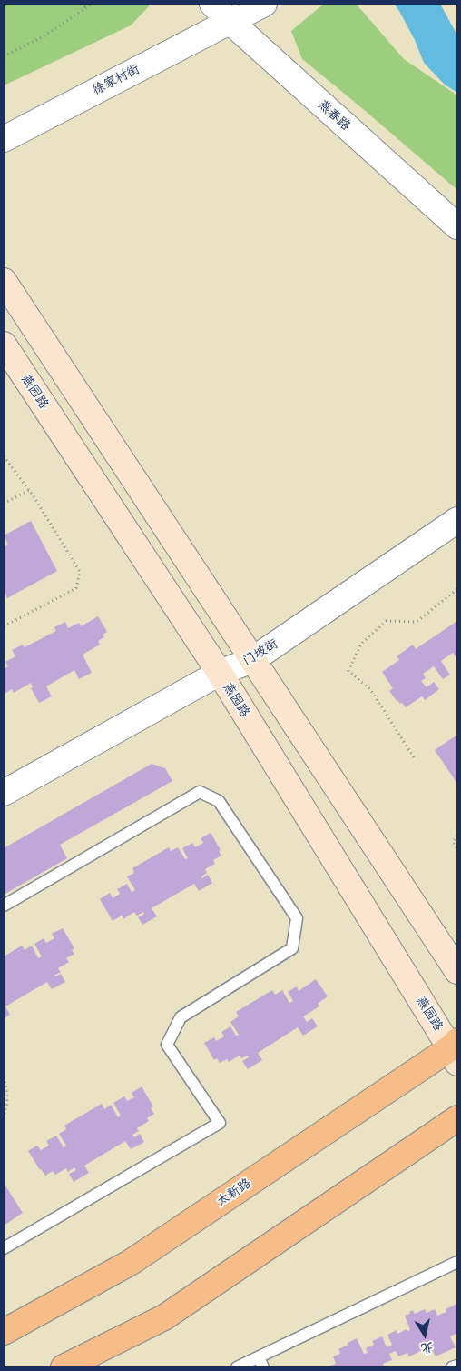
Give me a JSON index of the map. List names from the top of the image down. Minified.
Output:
{"streets":{"main road":["燕园路","太新路"],"street":["徐家村街","燕春路","门坡街"]},"crossings":[["徐家村街","燕春路"],["燕园路","门坡街"],["燕园路","太新路"]],"north":"bottom"}
